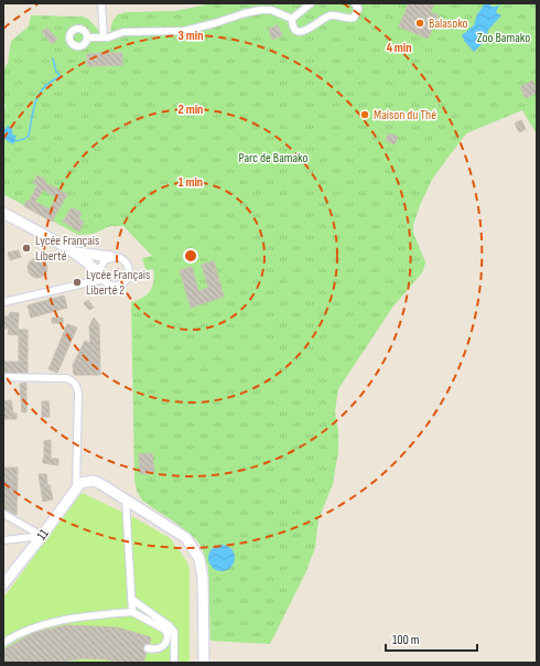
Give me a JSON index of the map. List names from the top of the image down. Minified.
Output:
{"streets":{"street":["11"]},"parks":["Zoo Bamako","Parc de Bamako"],"places":["Balasoko","Maison du Thé","Lycée Français Liberté","Lycée Français Liberté 2"],"scale_bar":"100 m","rings":["3 min","4 min","2 min","1 min"]}
